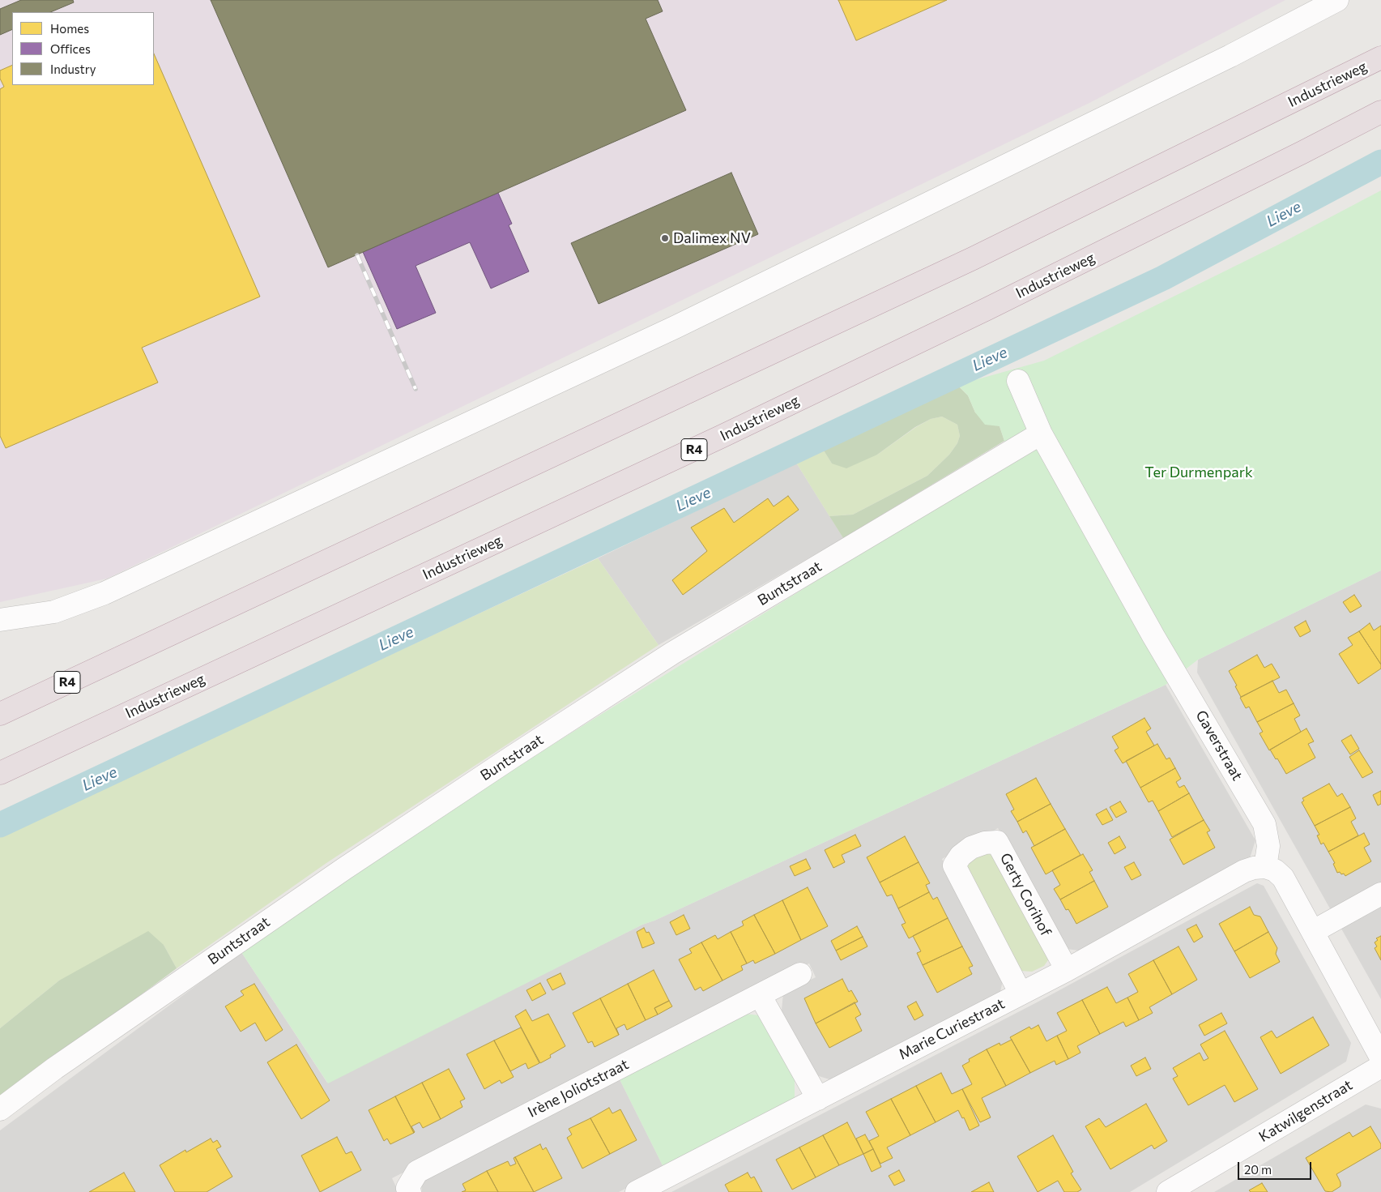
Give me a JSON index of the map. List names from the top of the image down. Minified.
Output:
{"streets":{"highway":["Industrieweg","R4"],"street":["Buntstraat","Gaverstraat","Gerty Corihof","Marie Curiestraat","Irène Joliotstraat","Katwilgenstraat"]},"crossings":[["Buntstraat","Gaverstraat"],["Gaverstraat","Marie Curiestraat"],["Gerty Corihof","Marie Curiestraat"]],"water":["Lieve"],"parks":["Ter Durmenpark"],"places":["Dalimex NV"],"legend":["Homes","Offices","Industry"],"scale_bar":"20 m"}
